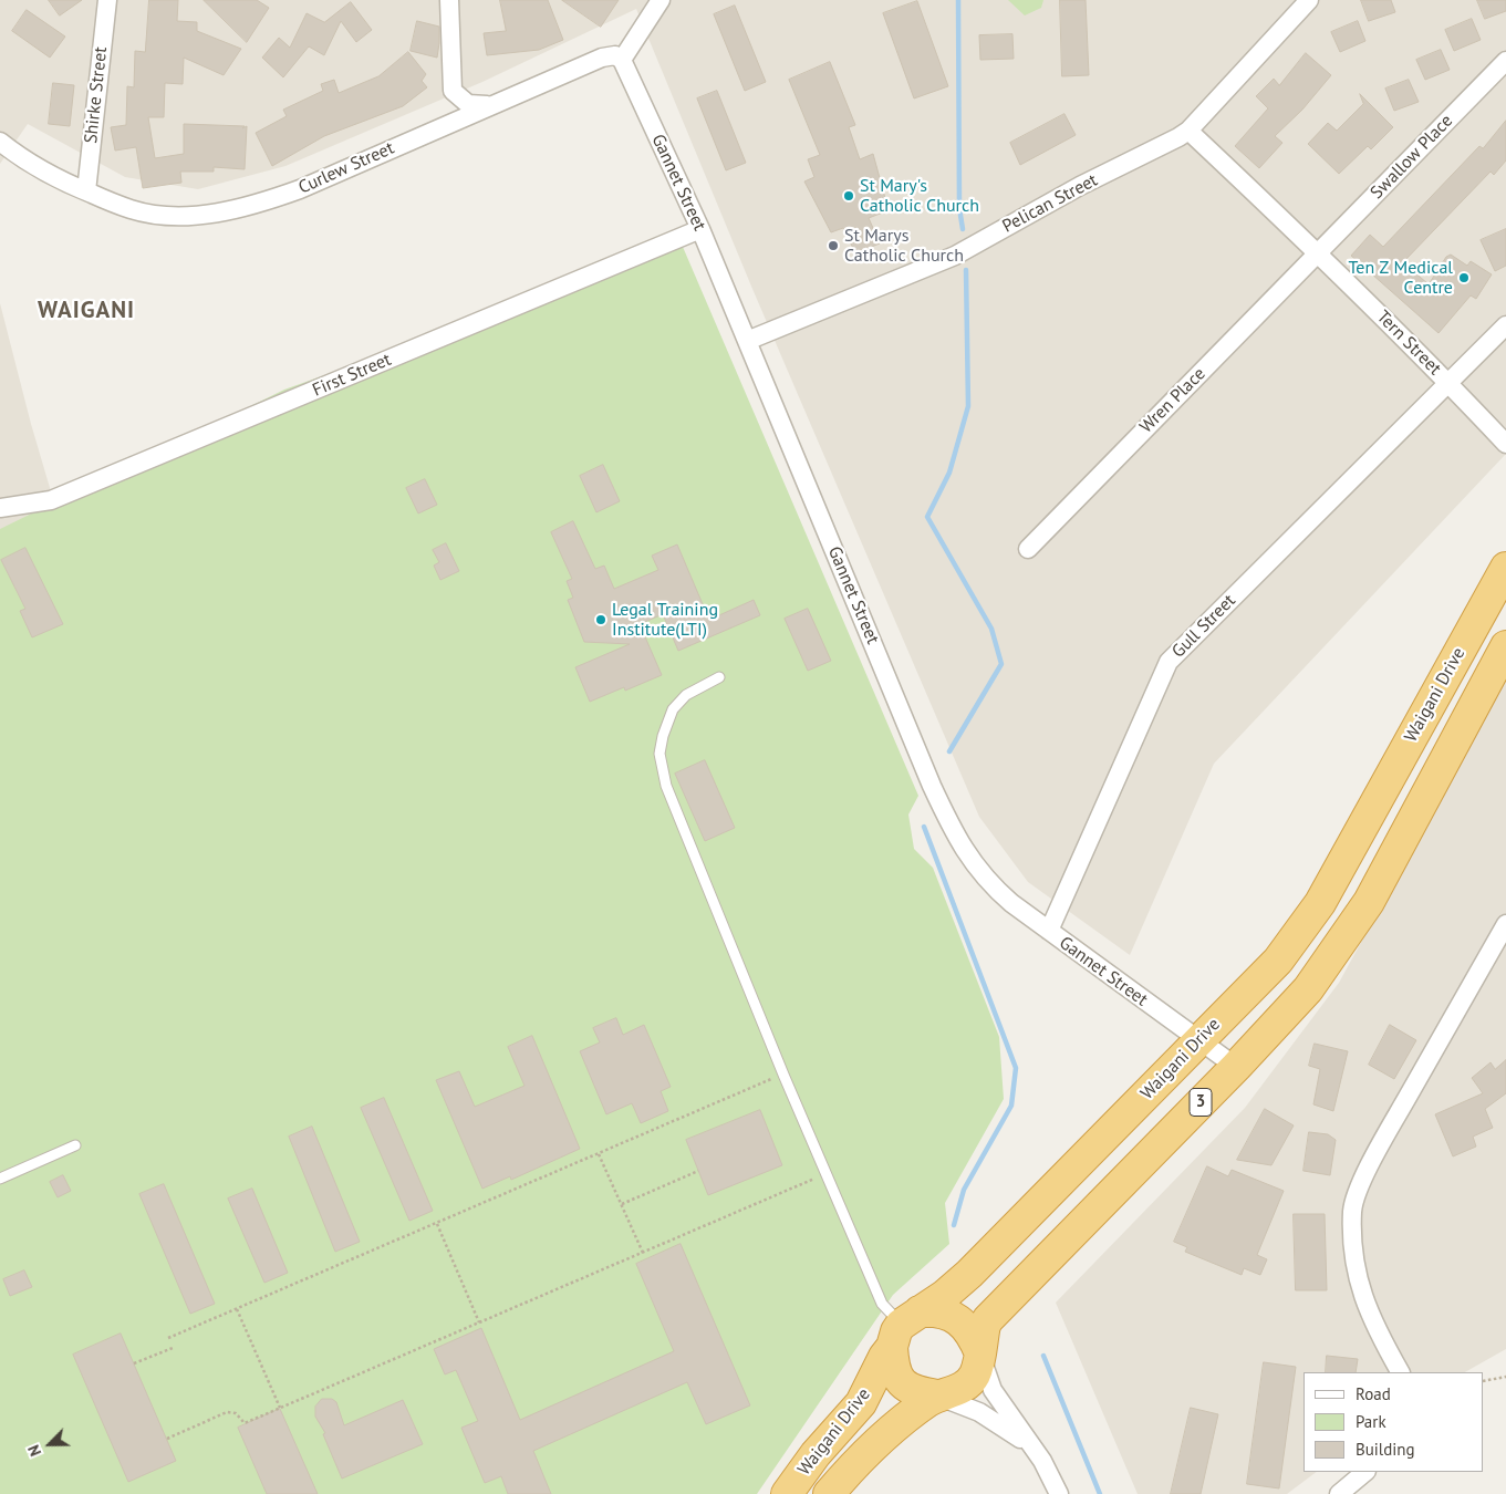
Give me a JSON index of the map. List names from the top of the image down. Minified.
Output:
{"streets":{"highway":["Waigani Drive","3"],"street":["Shirke Street","Swallow Place","Curlew Street","Gannet Street","Pelican Street","Tern Street","First Street","Wren Place","Gull Street"]},"crossings":[["Shirke Street","Curlew Street"],["Swallow Place","Tern Street"],["Swallow Place","Wren Place"],["Curlew Street","Gannet Street"],["Gannet Street","Pelican Street"],["Gannet Street","First Street"],["Gannet Street","Gull Street"],["Gannet Street","Waigani Drive"],["Pelican Street","Tern Street"],["Tern Street","Wren Place"],["Tern Street","Gull Street"]],"districts":["WAIGANI"],"places":["St Mary's Catholic Church","St Marys Catholic Church","Ten Z Medical Centre","Legal Training Institute(LTI)"],"legend":["Road","Park","Building"],"north":"bottom left"}
